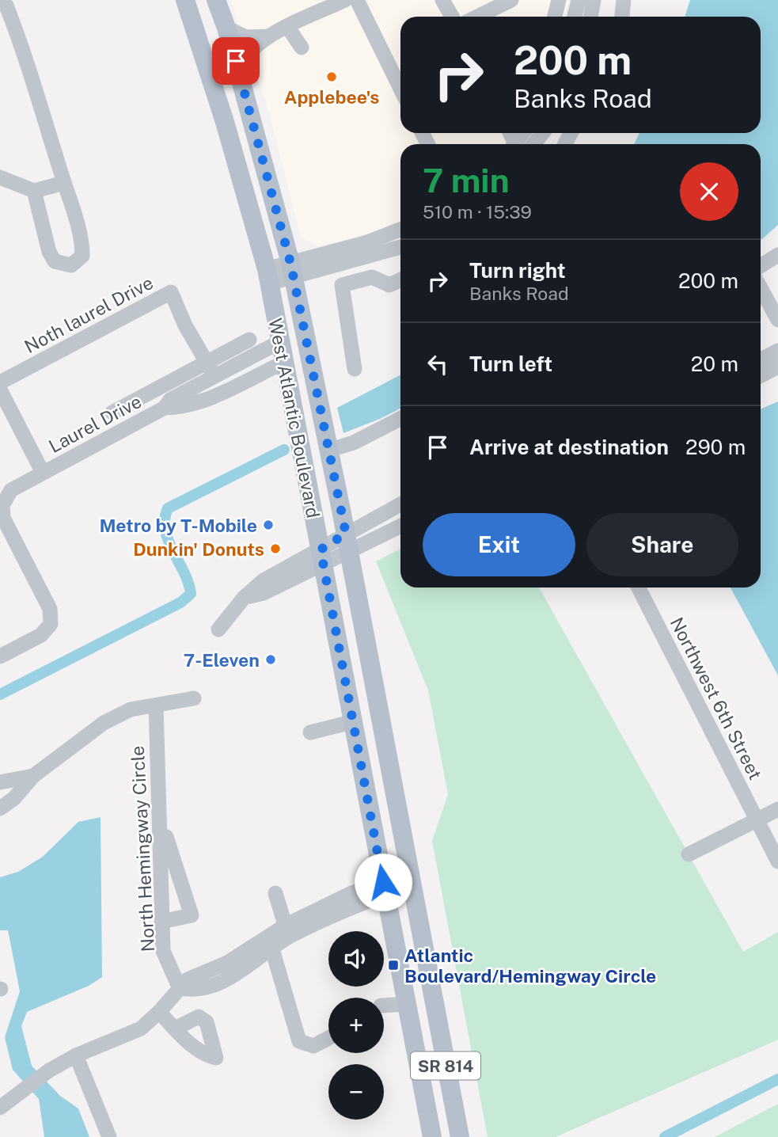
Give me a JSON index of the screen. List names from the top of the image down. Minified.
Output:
{"streets":{"main road":["West Atlantic Boulevard","SR 814"],"street":["Noth laurel Drive","Laurel Drive","Northwest 6th Street","North Hemingway Circle"]},"crossings":[["Noth laurel Drive","Laurel Drive"],["West Atlantic Boulevard","Laurel Drive"]],"places":{"other":["Applebee's","Metro by T-Mobile","Dunkin' Donuts","7-Eleven"],"transit":["Atlantic Boulevard/Hemingway Circle"]},"page":{"turn":["200 m","Banks Road"],"heading":["7 min","510 m · 15:39"],"list":[{"name":"Turn right","note":"Banks Road","value":"200 m"},{"name":"Turn left","value":"20 m"},{"name":"Arrive at destination","value":"290 m"}],"buttons":["Exit","Share"],"map_buttons":["+","−"]}}
